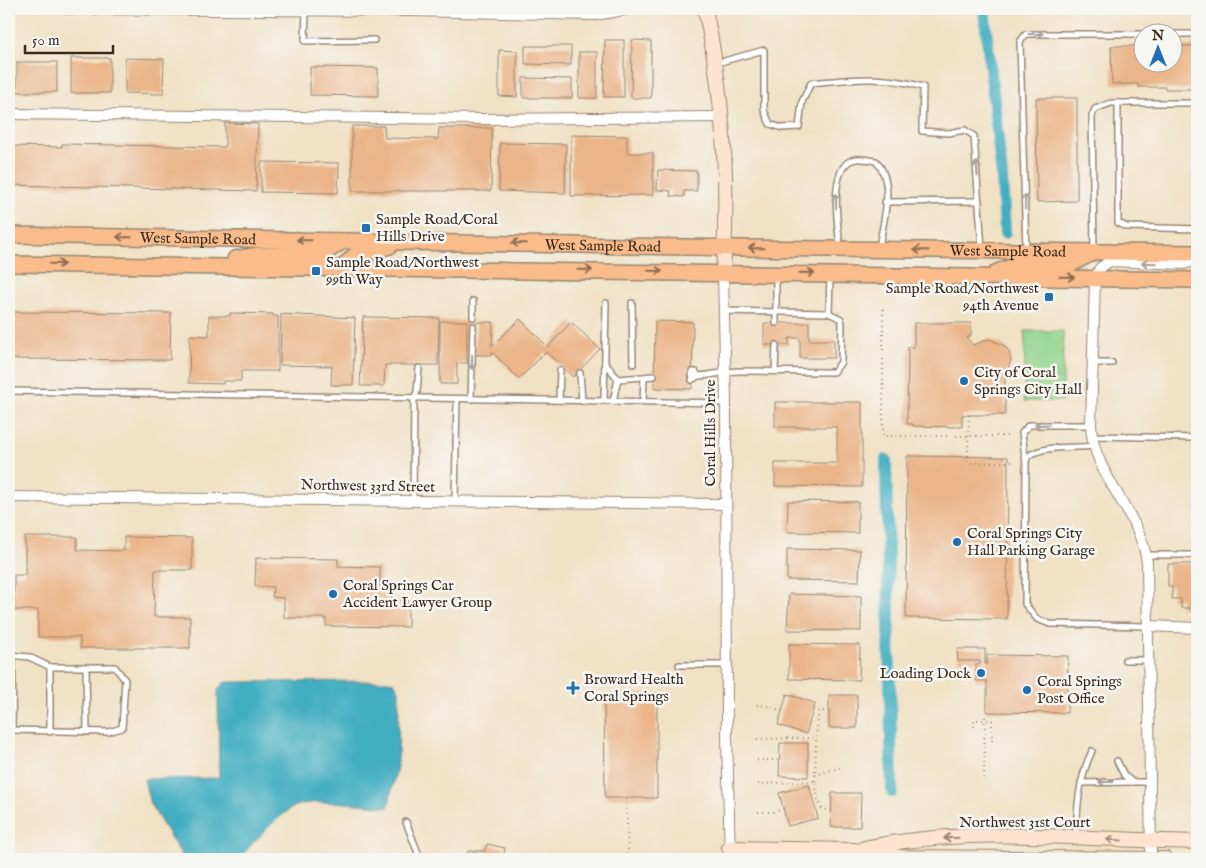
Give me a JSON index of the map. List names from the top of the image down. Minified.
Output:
{"streets":{"main road":["West Sample Road"],"street":["Coral Hills Drive","Northwest 33rd Street","Northwest 31st Court"]},"crossings":[["West Sample Road","Coral Hills Drive"],["Coral Hills Drive","Northwest 33rd Street"],["Coral Hills Drive","Northwest 31st Court"]],"places":{"transit":["Sample Road/Coral Hills Drive","Sample Road/Northwest 99th Way","Sample Road/Northwest 94th Avenue"],"other":["City of Coral Springs City Hall","Coral Springs City Hall Parking Garage","Coral Springs Car Accident Lawyer Group","Loading Dock","Coral Springs Post Office"],"health":["Broward Health Coral Springs"]},"scale_bar":"50 m","north":"top"}
